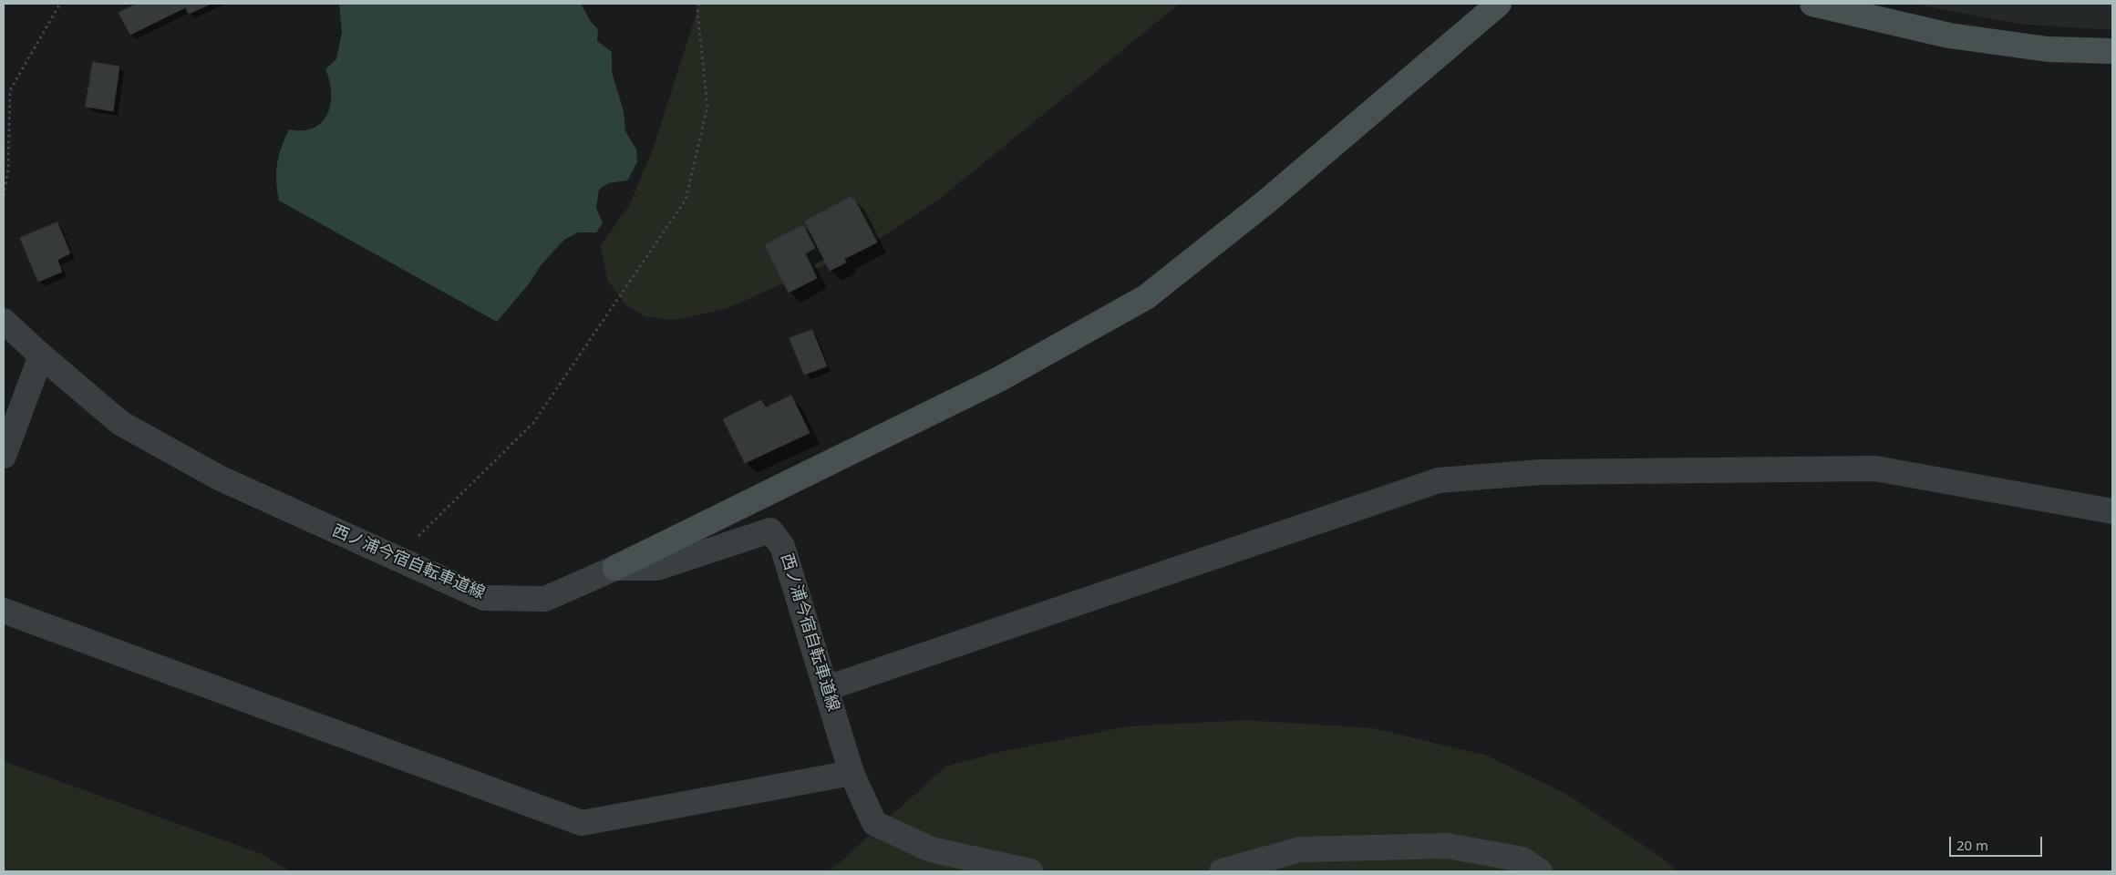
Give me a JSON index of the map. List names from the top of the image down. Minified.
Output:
{"streets":{"street":["西ノ浦今宿自転車道線"]},"scale_bar":"20 m"}
